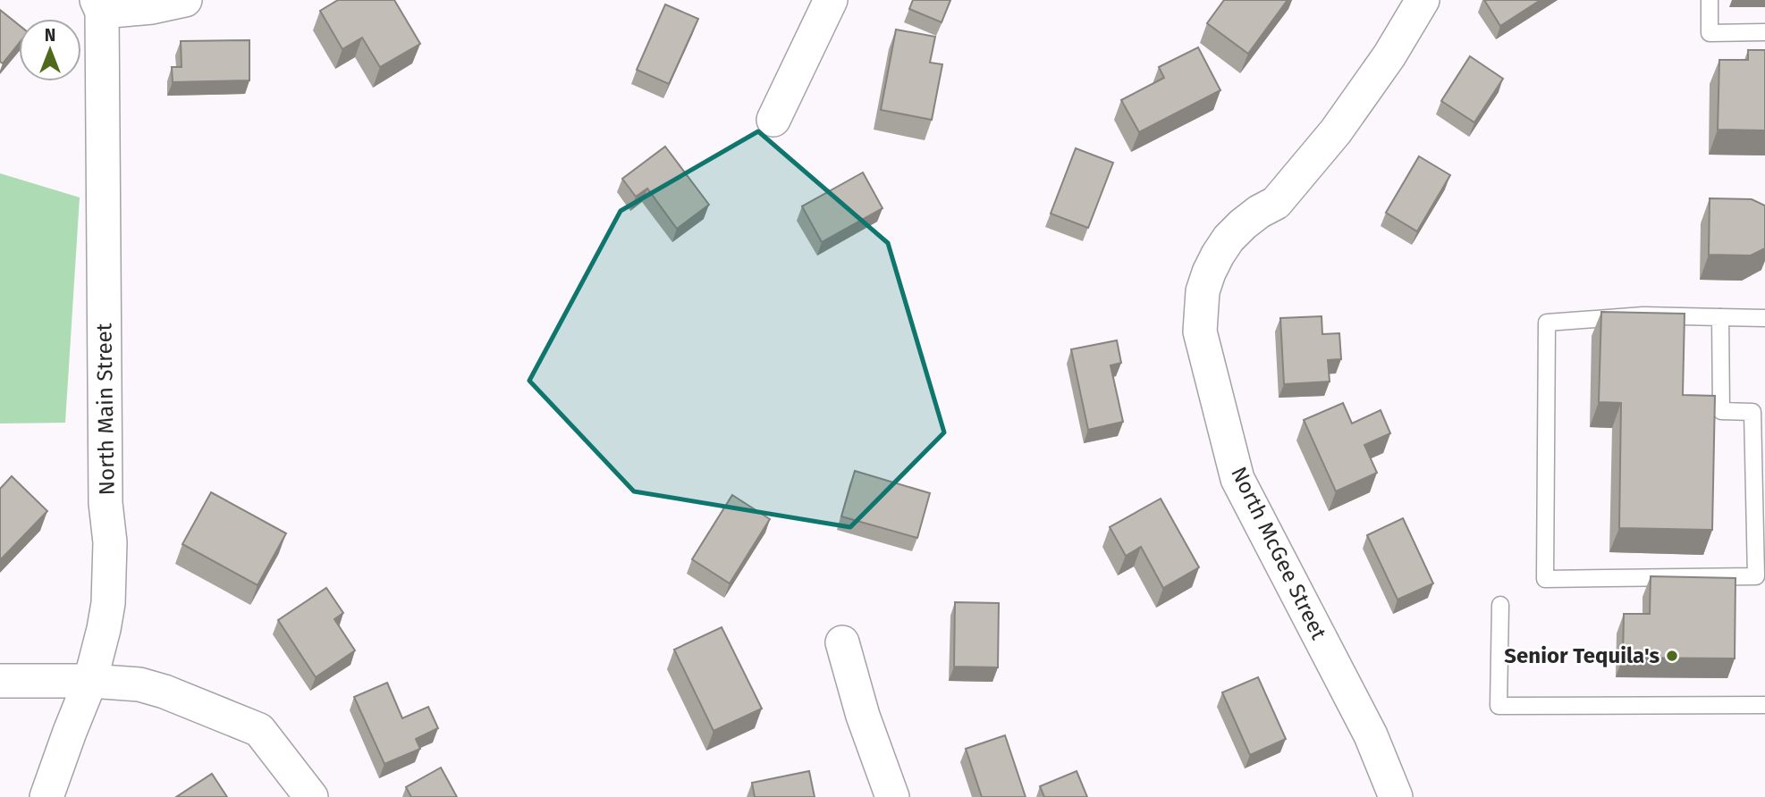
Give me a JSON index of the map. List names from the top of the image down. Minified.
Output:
{"streets":{"street":["North Main Street","North McGee Street"]},"places":["Senior Tequila's"],"north":"top"}
